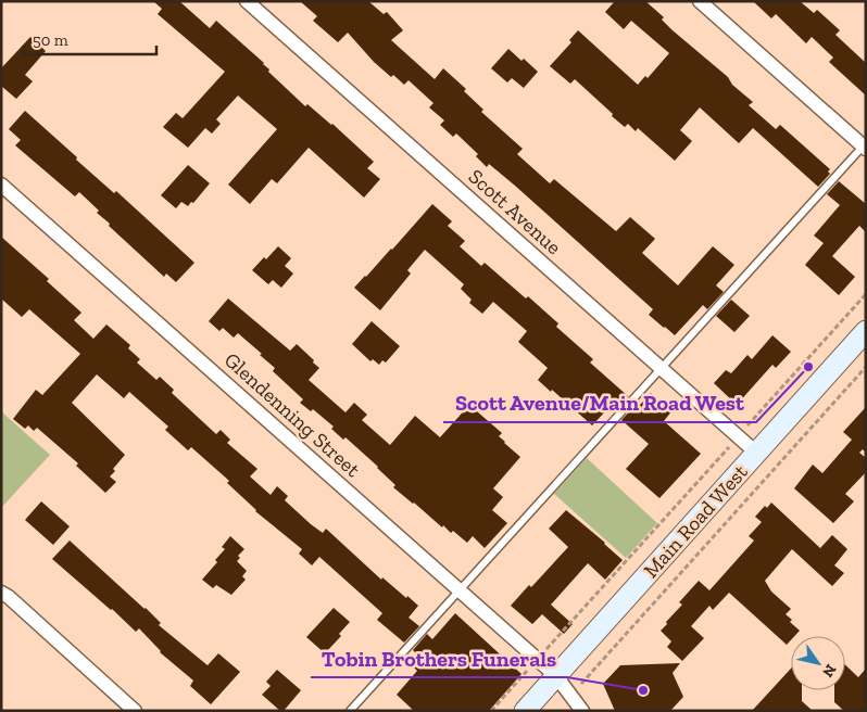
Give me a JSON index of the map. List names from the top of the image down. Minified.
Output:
{"streets":{"main road":["Main Road West"],"street":["Scott Avenue","Glendenning Street"]},"crossings":[["Scott Avenue","Main Road West"],["Glendenning Street","Main Road West"]],"places":["Scott Avenue/Main Road West","Tobin Brothers Funerals"],"scale_bar":"50 m","north":"bottom right"}
